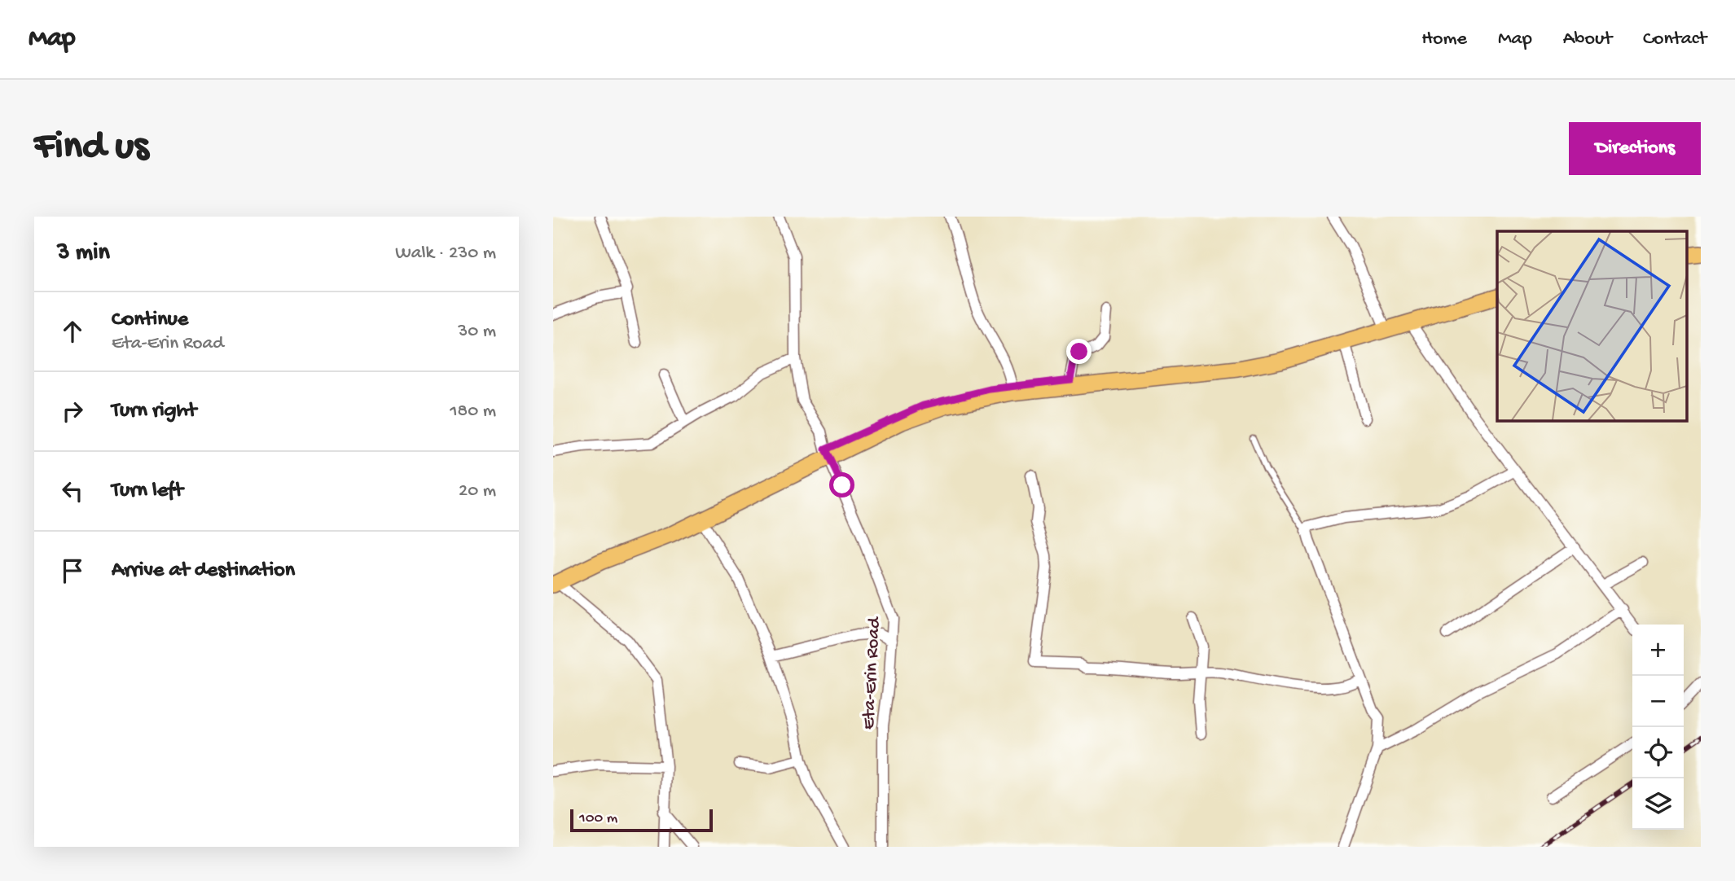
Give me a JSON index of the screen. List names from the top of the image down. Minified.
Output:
{"streets":{"street":["Eta-Erin Road"]},"scale_bar":"100 m","page":{"header":"Map","nav":["Home","Map","About","Contact"],"buttons":"Directions","title":"Find us","heading":["3 min","Walk · 230 m"],"list":[["Continue","Eta-Erin Road","30 m"],["Turn right","180 m"],["Turn left","20 m"],"Arrive at destination"],"map_buttons":["+","−"],"scale":"100 m"}}
